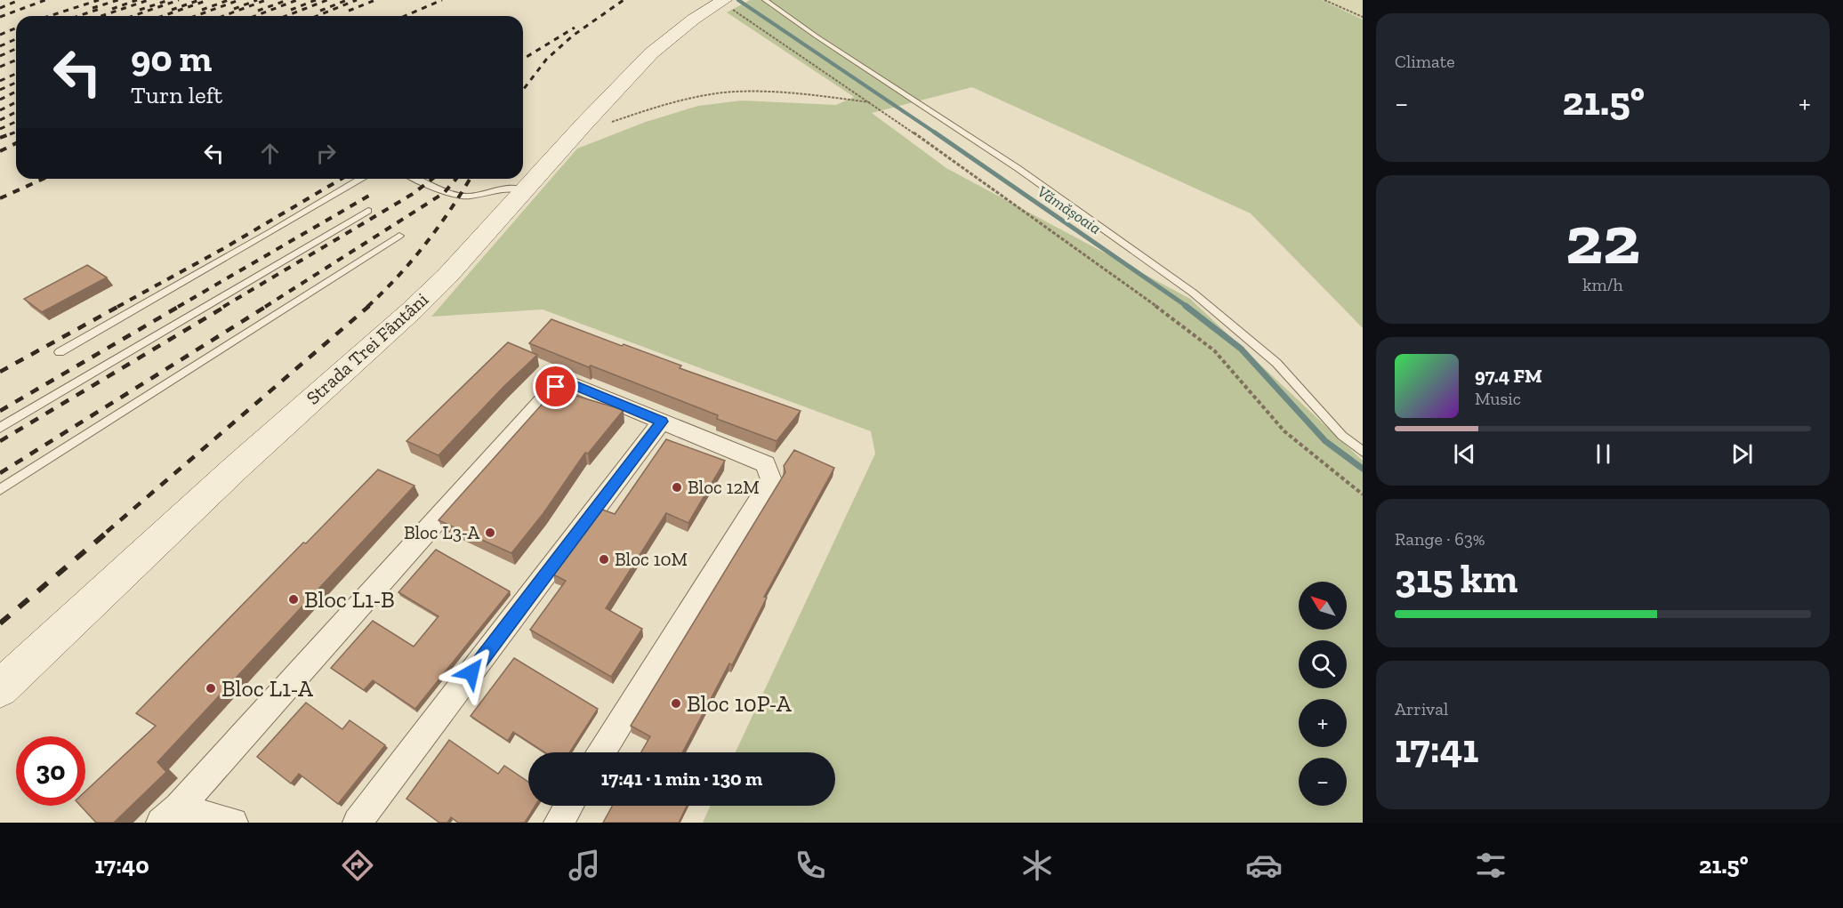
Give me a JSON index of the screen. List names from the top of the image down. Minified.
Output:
{"streets":{"main road":["Strada Trei Fântâni"]},"water":["Vămășoaia"],"places":["Bloc 12M","Bloc L3-A","Bloc 10M","Bloc L1-B","Bloc L1-A","Bloc 10P-A"],"north":"top left","page":{"tile":["Climate",["22","km/h"],["Range · 63%","315 km"],["Arrival","17:41"]],"turn":["90 m","Turn left"],"heat":["−","21.5°","+"],"song":["97.4 FM","Music"],"map_buttons":["+","−"],"limit":"30","trip":"17:41 · 1 min · 130 m","tabs":["17:40","21.5°"]}}
